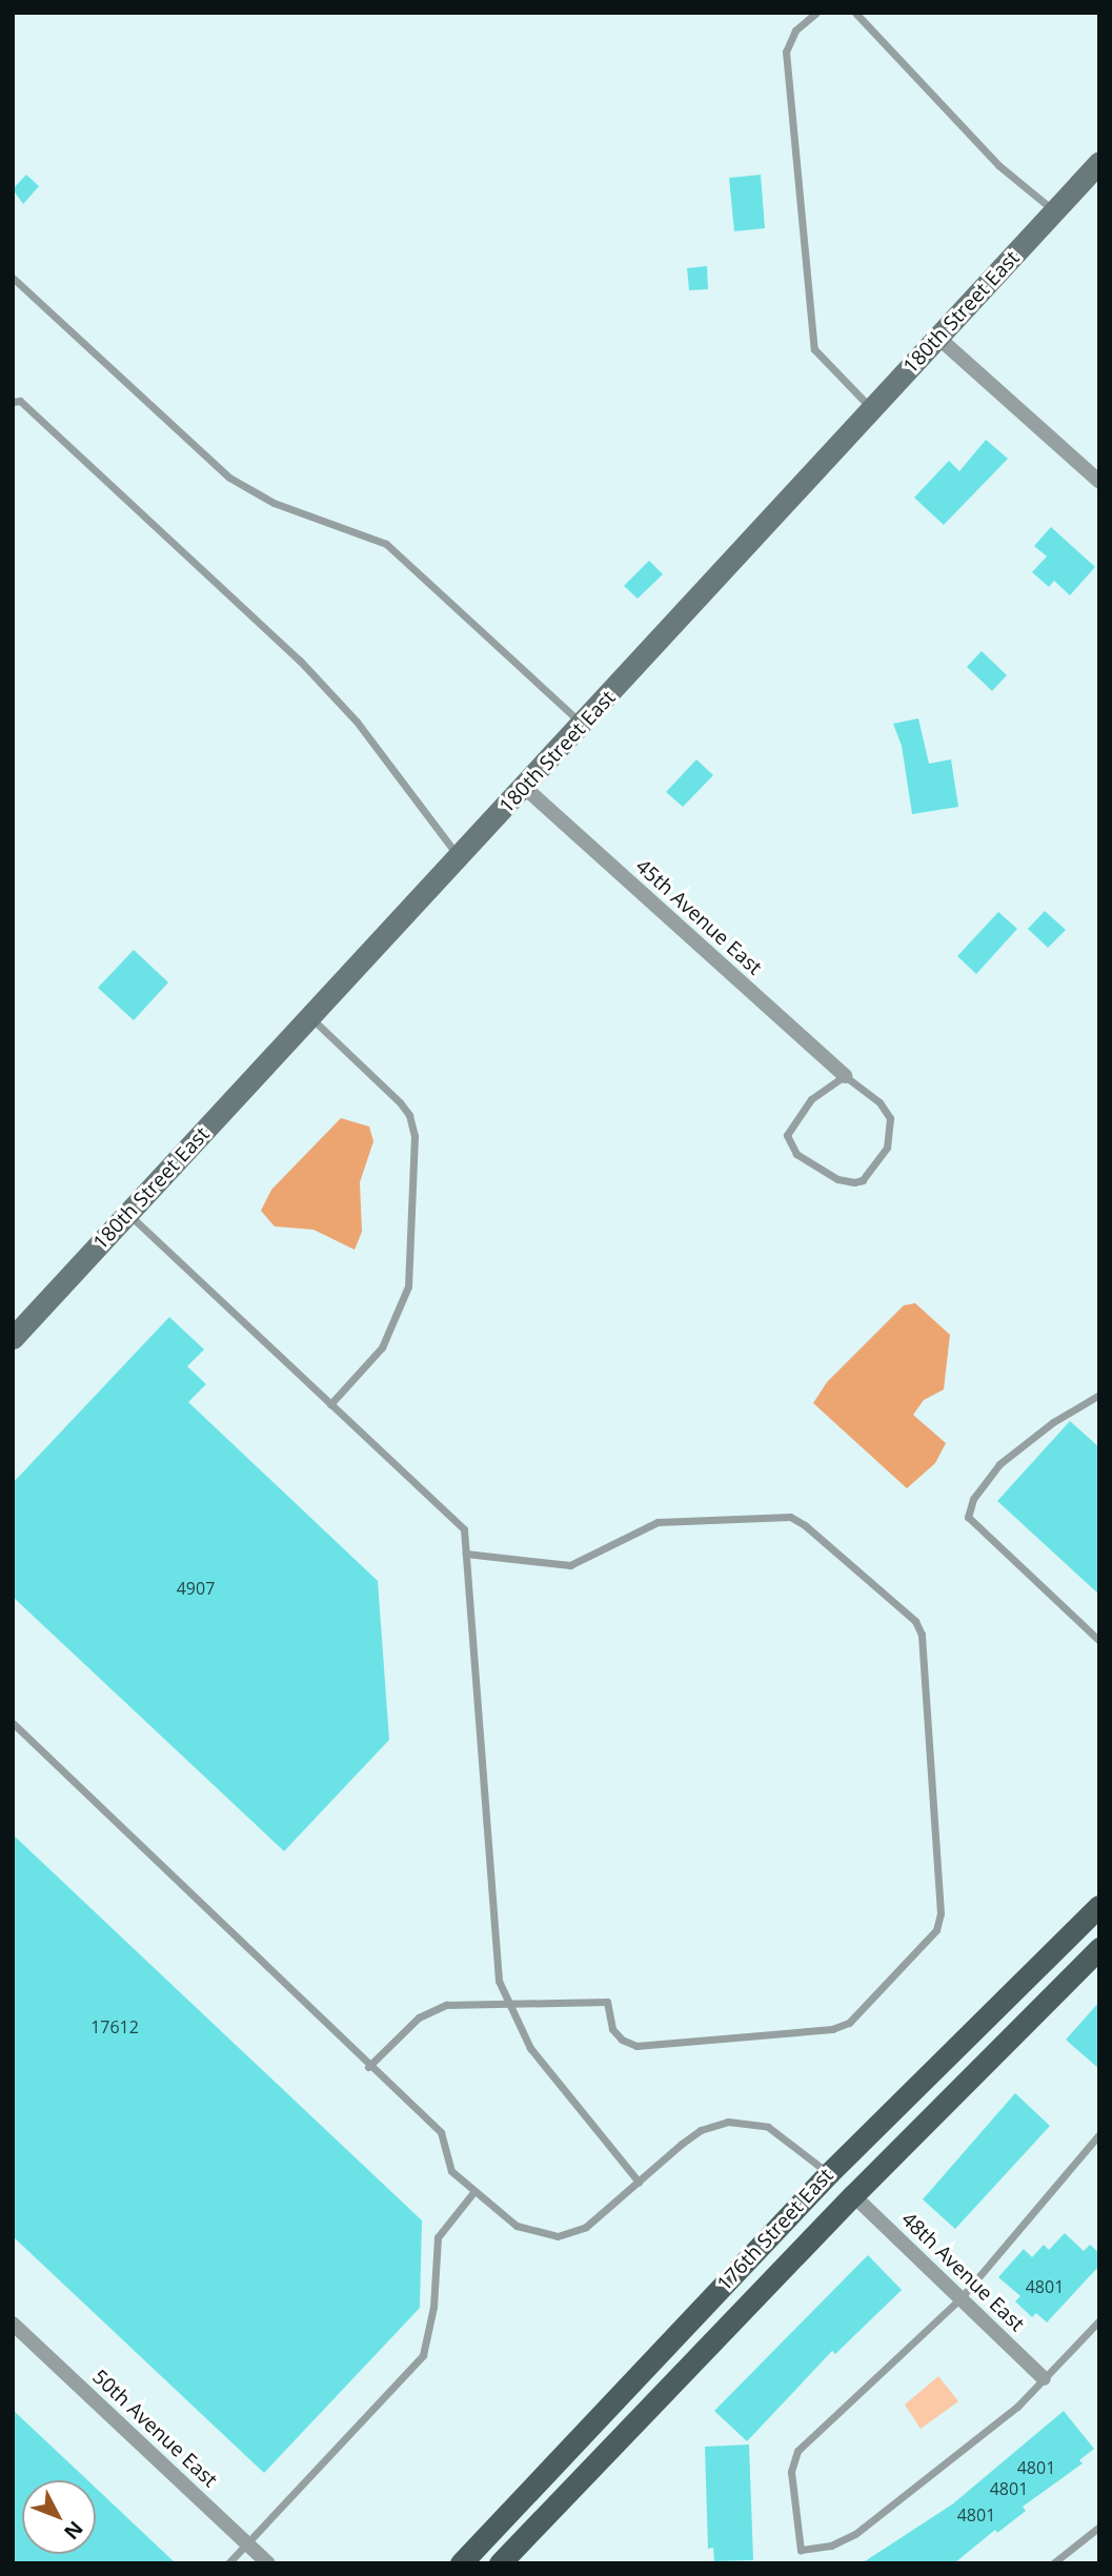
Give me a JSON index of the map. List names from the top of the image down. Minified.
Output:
{"streets":{"main road":["176th Street East"],"street":["180th Street East","45th Avenue East","48th Avenue East","50th Avenue East"]},"crossings":[["180th Street East","45th Avenue East"],["176th Street East","48th Avenue East"]],"house_numbers":["4907","17612","4801","4801","4801","4801"],"north":"bottom right"}
